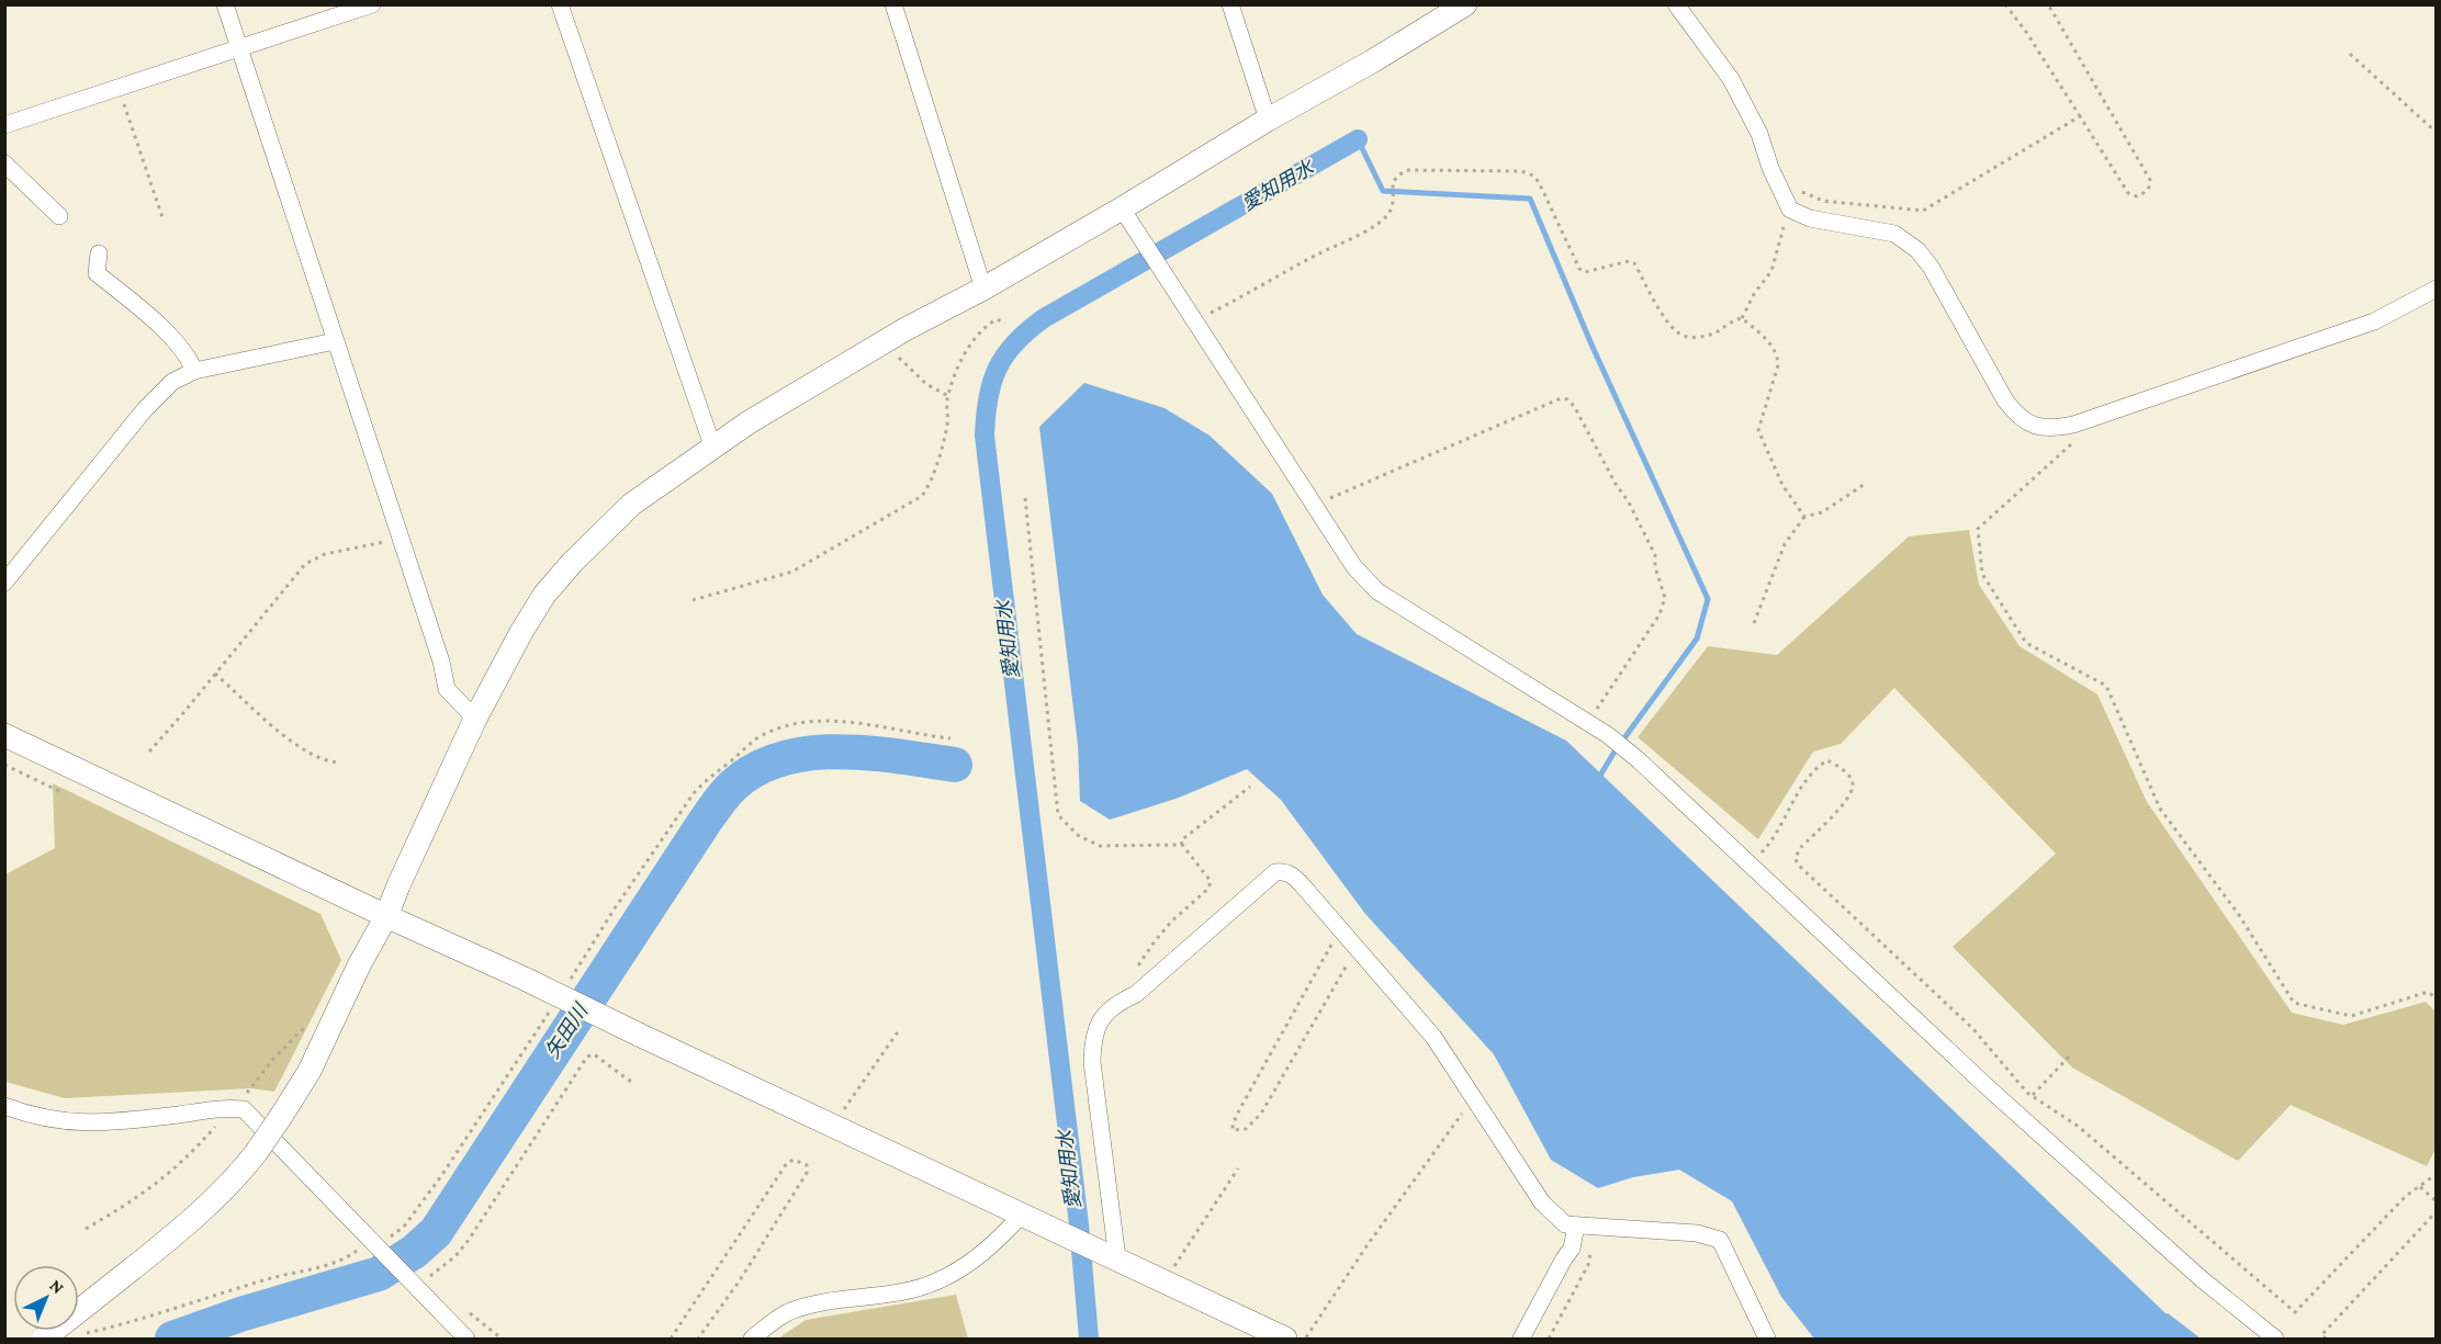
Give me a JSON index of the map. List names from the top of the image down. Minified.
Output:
{"water":["愛知用水","矢田川"],"north":"top right"}
